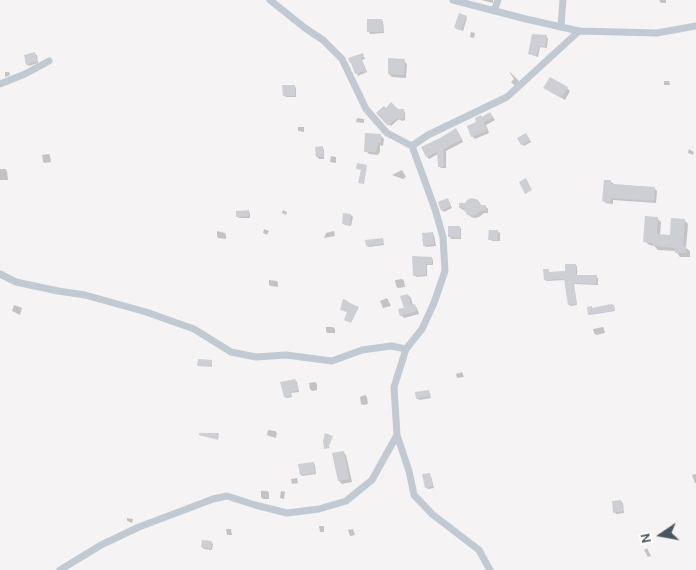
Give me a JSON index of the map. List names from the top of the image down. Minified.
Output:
{"north":"left"}
